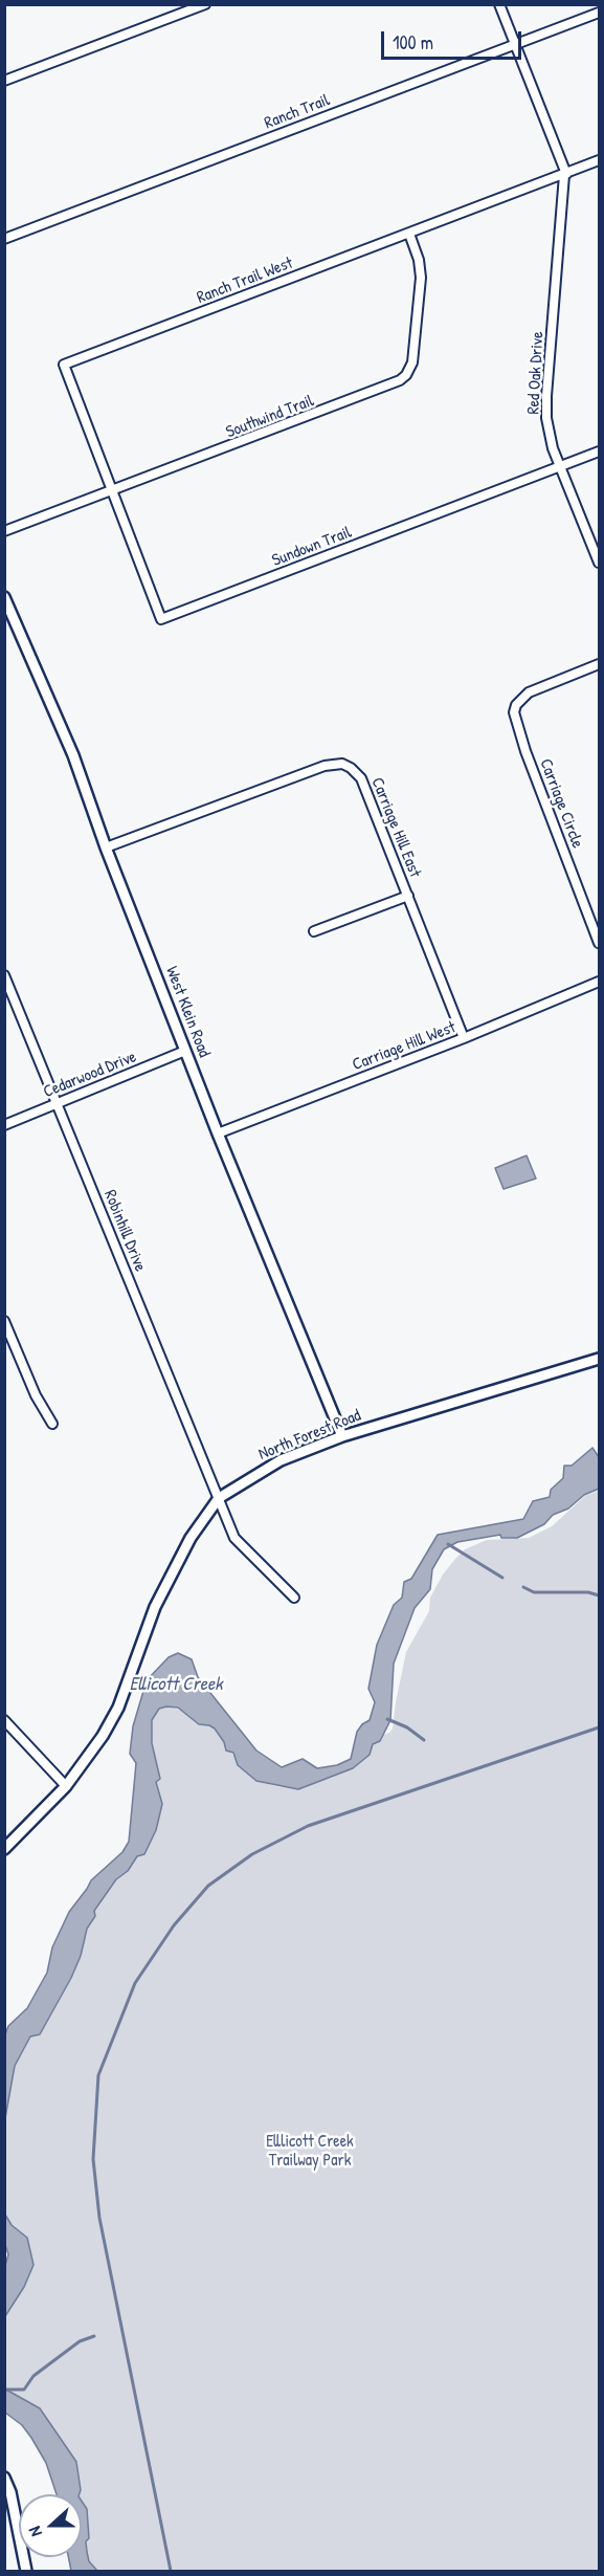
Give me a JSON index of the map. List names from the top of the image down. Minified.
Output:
{"streets":{"street":["Ranch Trail","Ranch Trail West","Red Oak Drive","Southwind Trail","Sundown Trail","Carriage Circle","Carriage Hill East","West Klein Road","Carriage Hill West","Cedarwood Drive","Robinhill Drive","North Forest Road"]},"crossings":[["Ranch Trail","Red Oak Drive"],["Ranch Trail West","Red Oak Drive"],["Ranch Trail West","Southwind Trail"],["Ranch Trail West","Sundown Trail"],["Red Oak Drive","Sundown Trail"],["Southwind Trail","Sundown Trail"],["Carriage Hill East","West Klein Road"],["Carriage Hill East","Carriage Hill West"],["West Klein Road","Carriage Hill West"],["West Klein Road","Cedarwood Drive"],["West Klein Road","North Forest Road"],["Cedarwood Drive","Robinhill Drive"],["Robinhill Drive","North Forest Road"]],"water":["Ellicott Creek"],"parks":["Elllicott Creek Trailway Park"],"scale_bar":"100 m","north":"left"}
